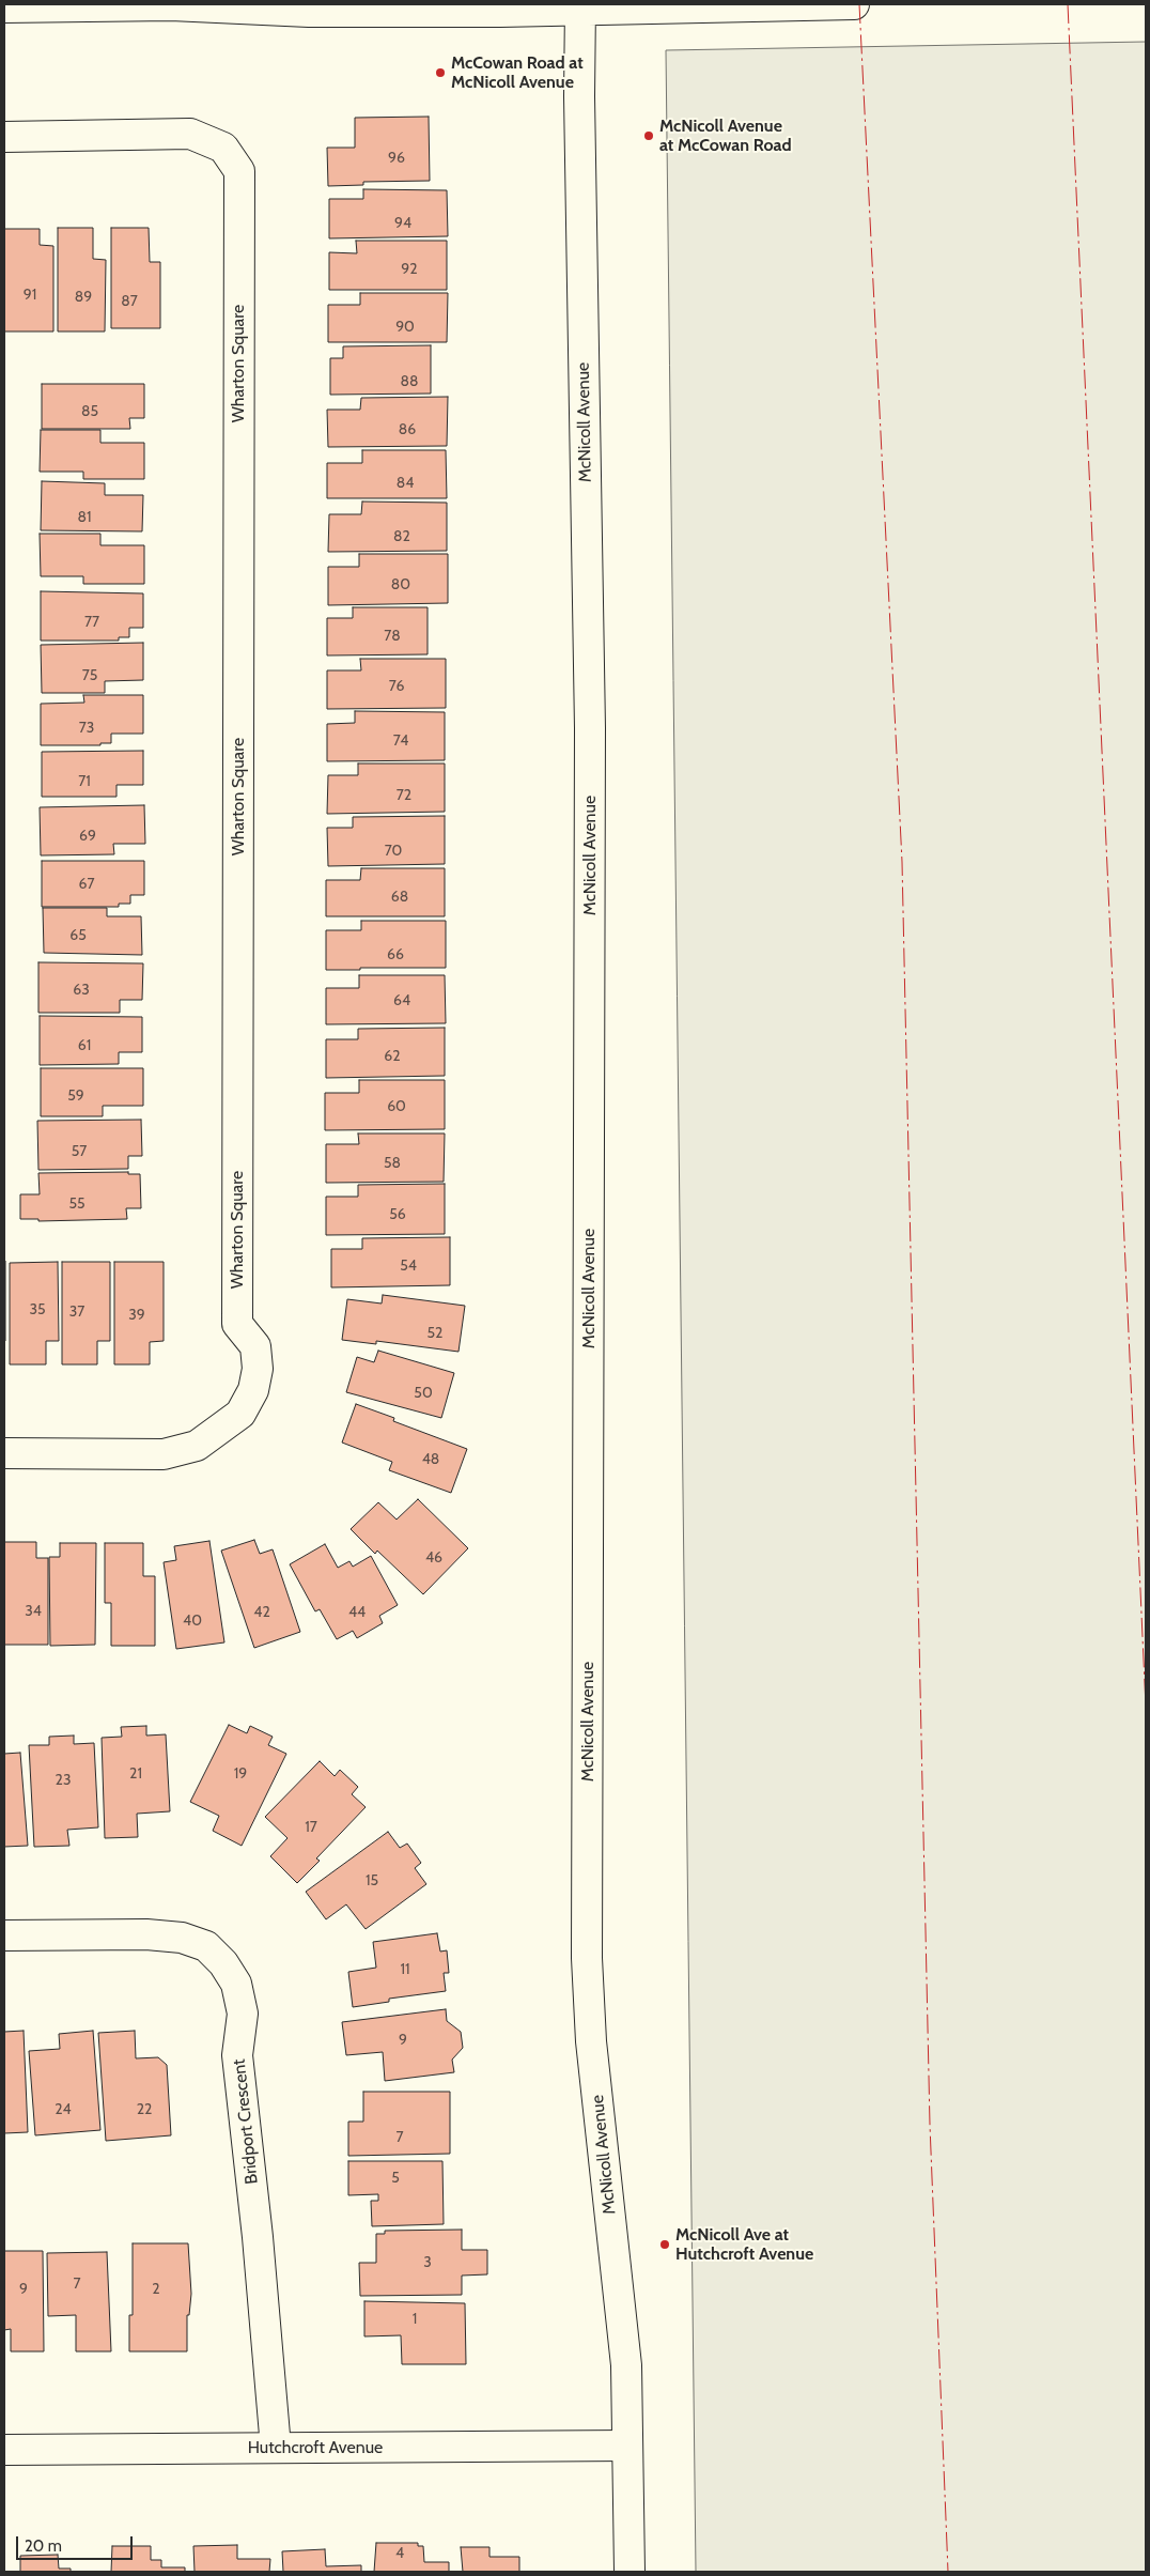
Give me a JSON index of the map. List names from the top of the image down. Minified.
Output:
{"streets":{"main road":["Wharton Square","McNicoll Avenue","Bridport Crescent","Hutchcroft Avenue"]},"crossings":[["McNicoll Avenue","Hutchcroft Avenue"],["Bridport Crescent","Hutchcroft Avenue"]],"places":["McCowan Road at McNicoll Avenue","McNicoll Avenue at McCowan Road","McNicoll Ave at Hutchcroft Avenue"],"house_numbers":["96","94","92","91","89","87","90","88","85","86","84","81","82","80","77","78","75","76","73","74","71","72","69","70","67","68","65","66","63","64","61","62","59","60","57","58","55","56","54","35","37","39","52","50","48","46","34","42","44","40","21","19","23","17","15","11","9","24","22","7","5","3","7","9","2","1","4"],"scale_bar":"20 m"}
